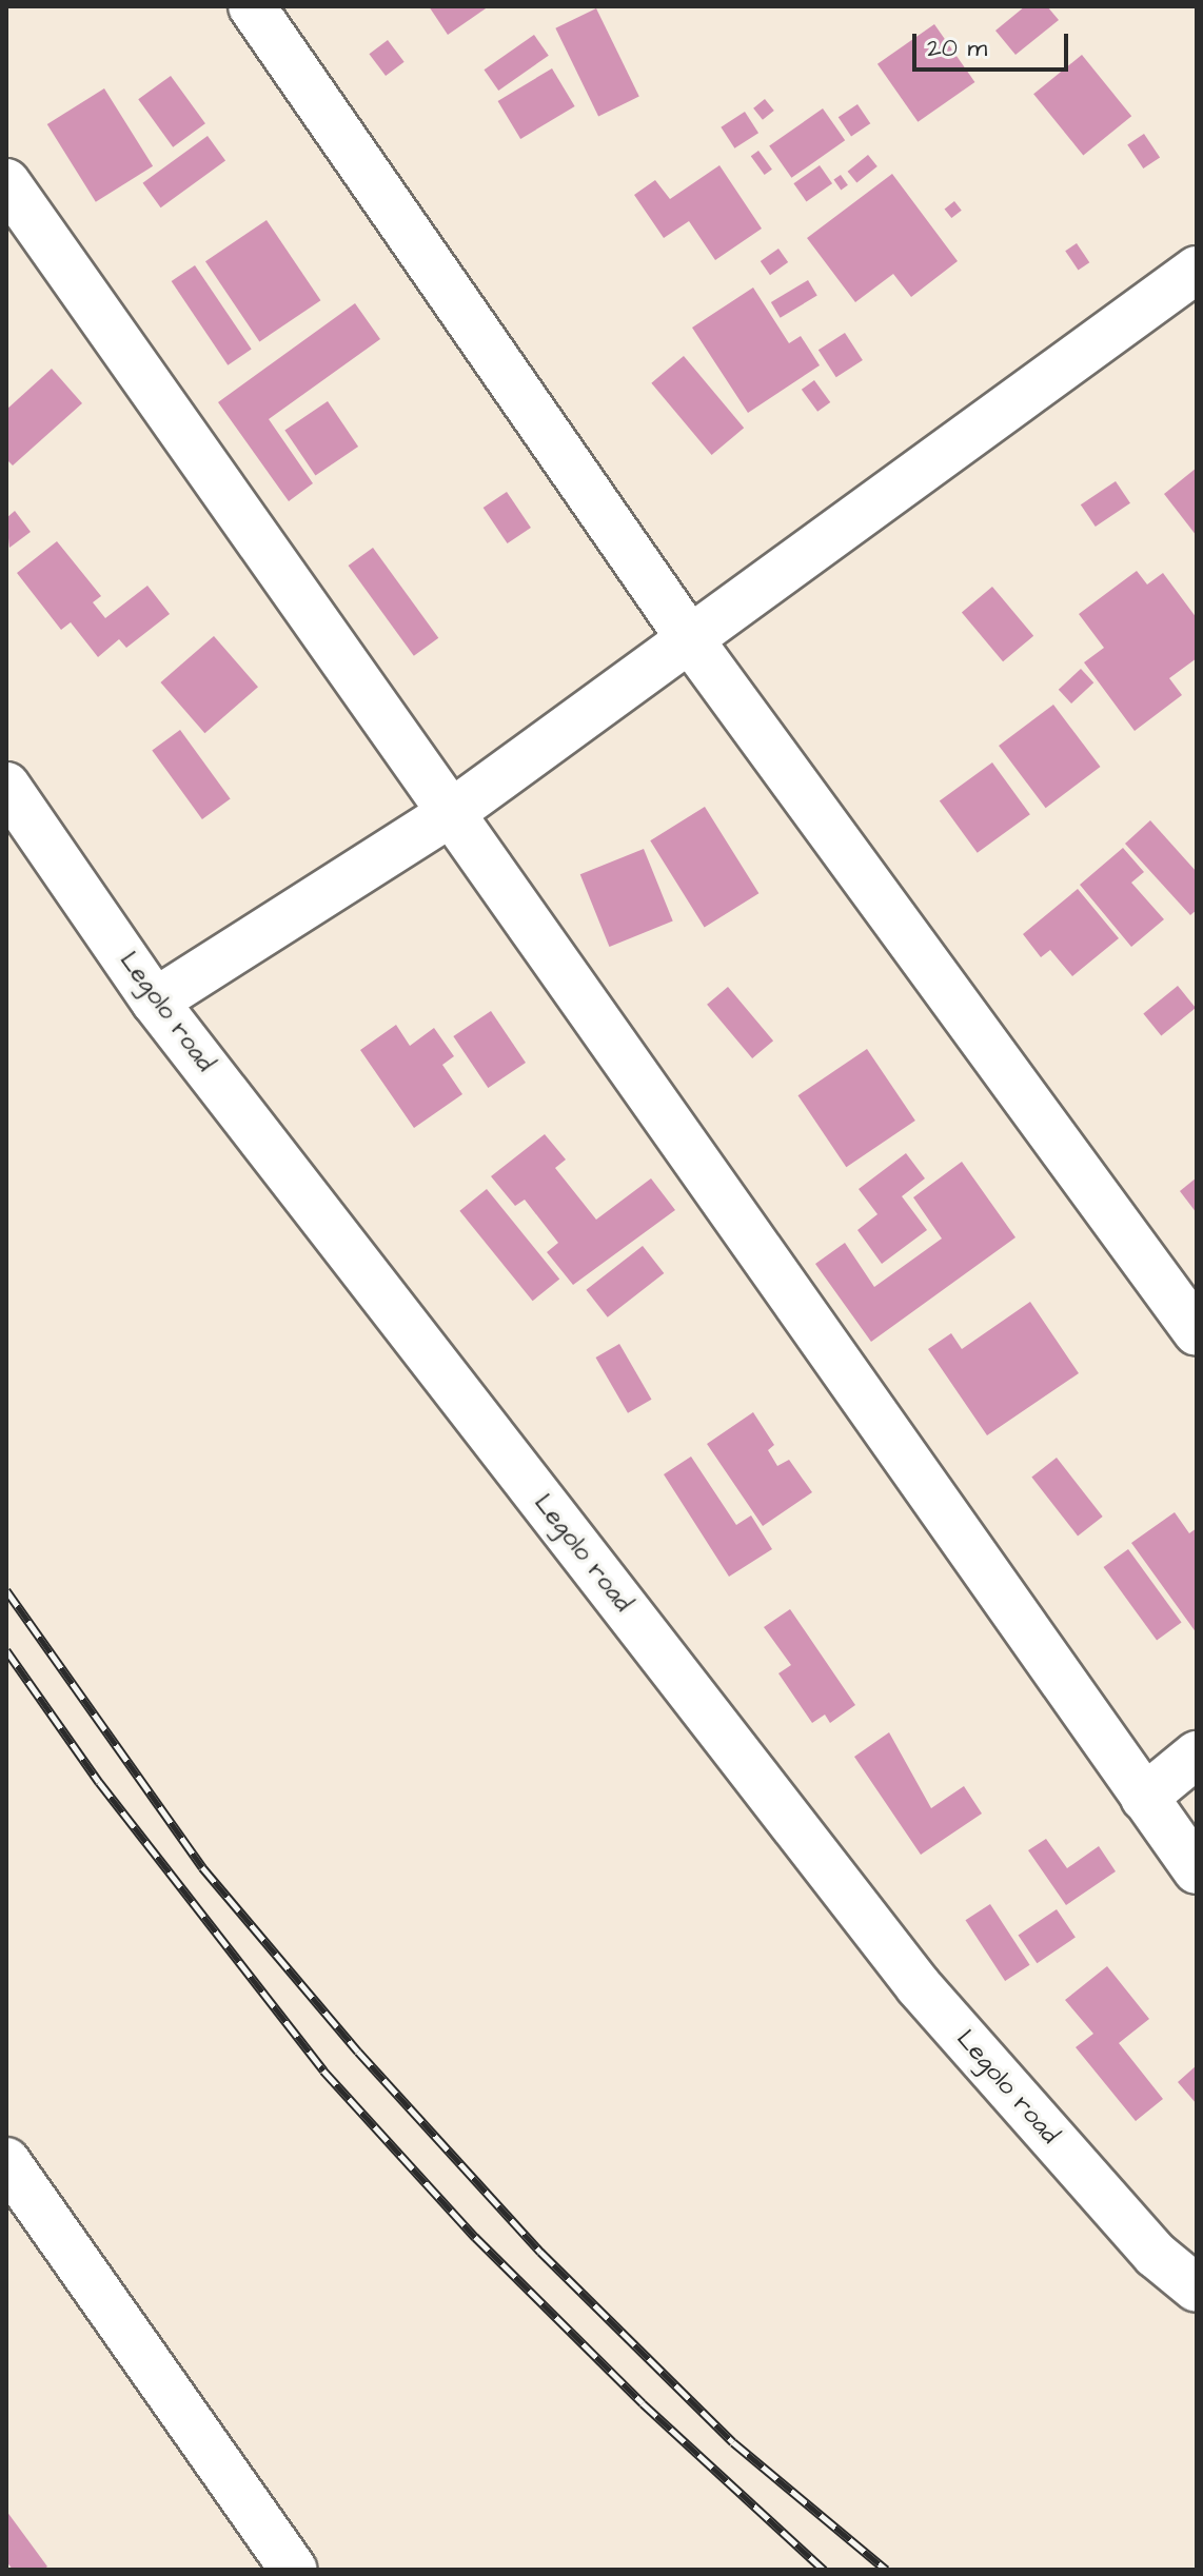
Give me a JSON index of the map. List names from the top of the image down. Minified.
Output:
{"streets":{"street":["Legolo road"]},"scale_bar":"20 m"}
